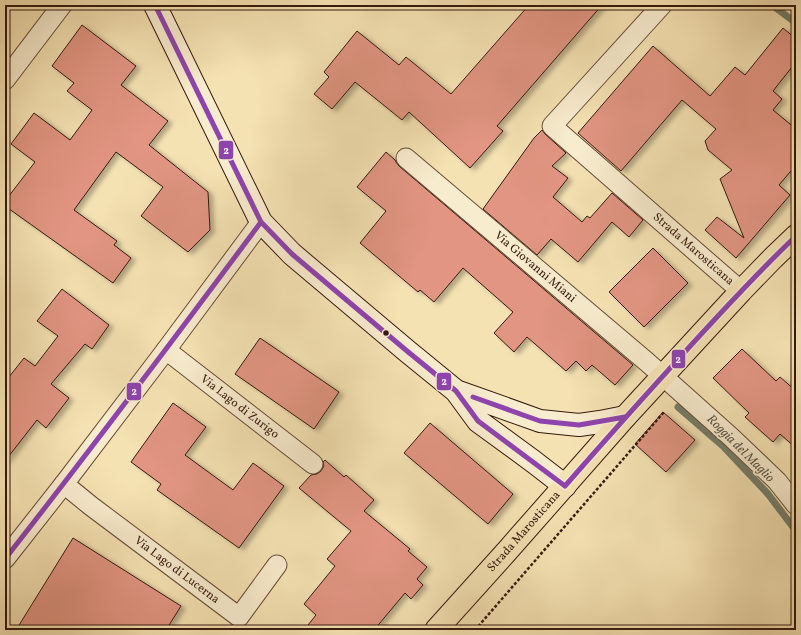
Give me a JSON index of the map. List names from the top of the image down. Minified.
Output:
{"streets":{"main road":["Strada Marosticana"],"street":["Via Giovanni Miani","Via Lago di Zurigo","Via Lago di Lucerna"]},"crossings":[["Strada Marosticana","Via Giovanni Miani"]],"water":["Roggia del Maglio"],"lines":["transit line 2"]}
